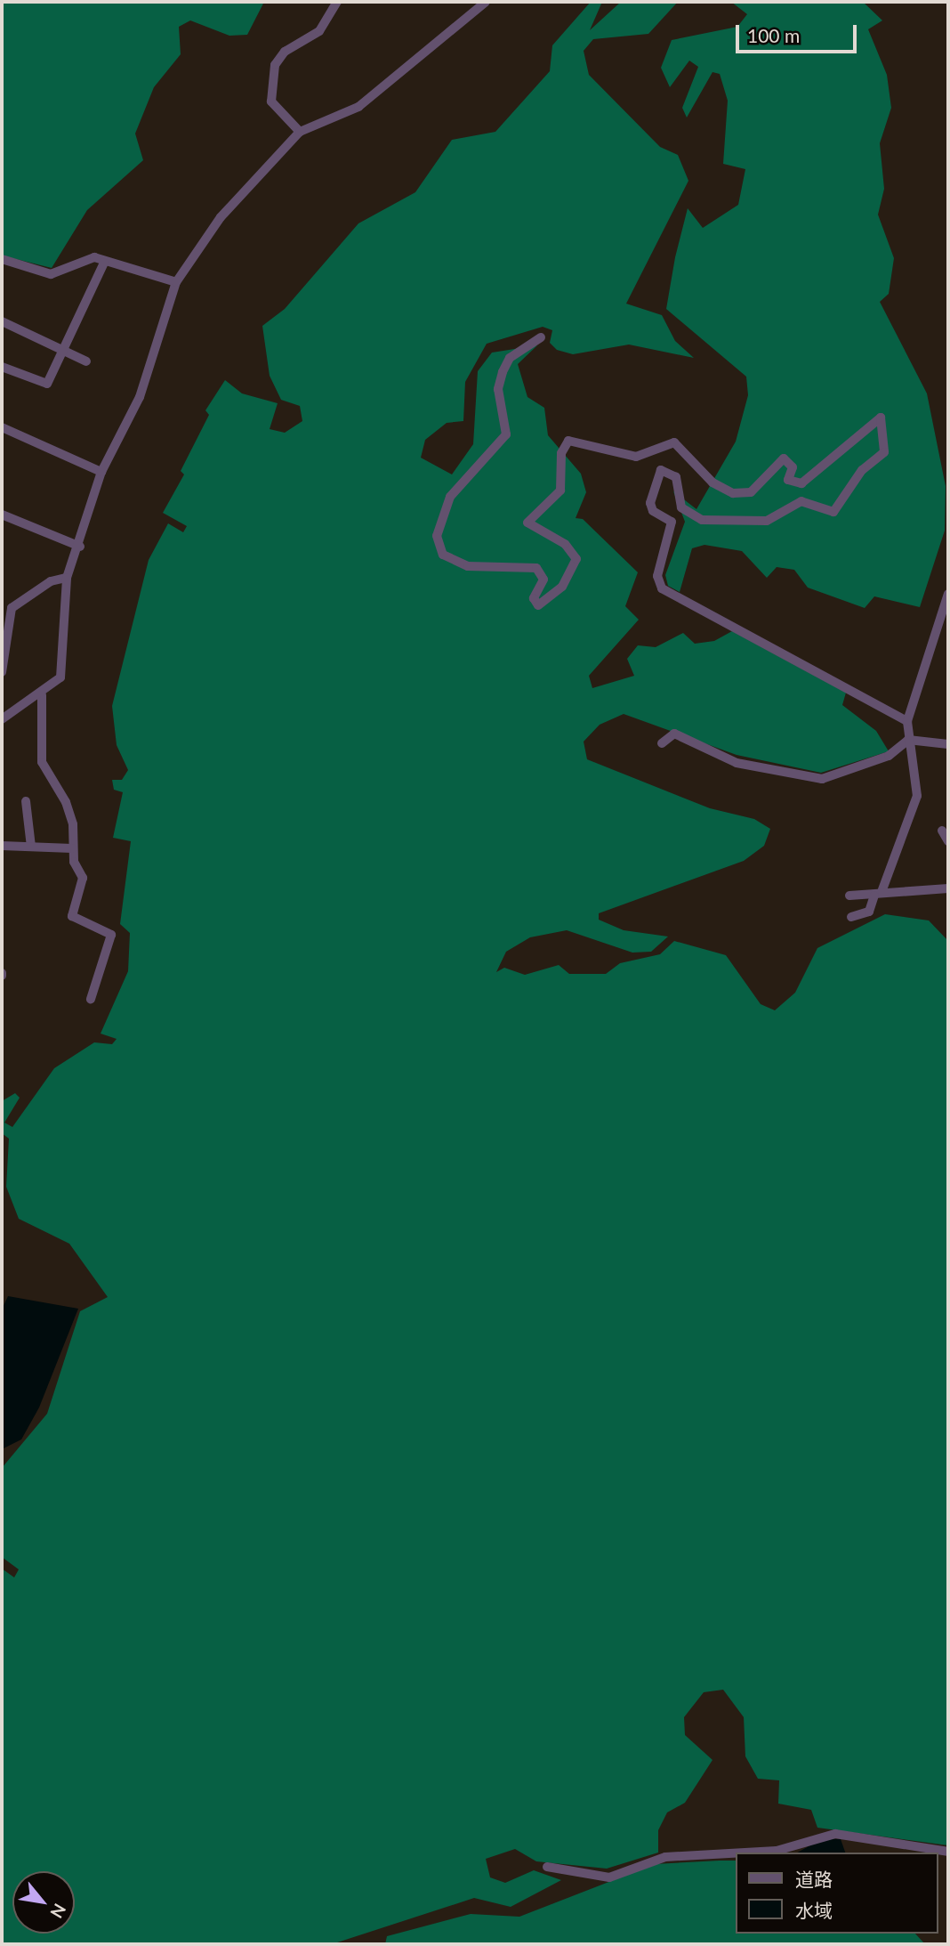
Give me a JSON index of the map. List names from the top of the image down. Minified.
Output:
{"legend":["道路","水域"],"scale_bar":"100 m","north":"bottom right"}
